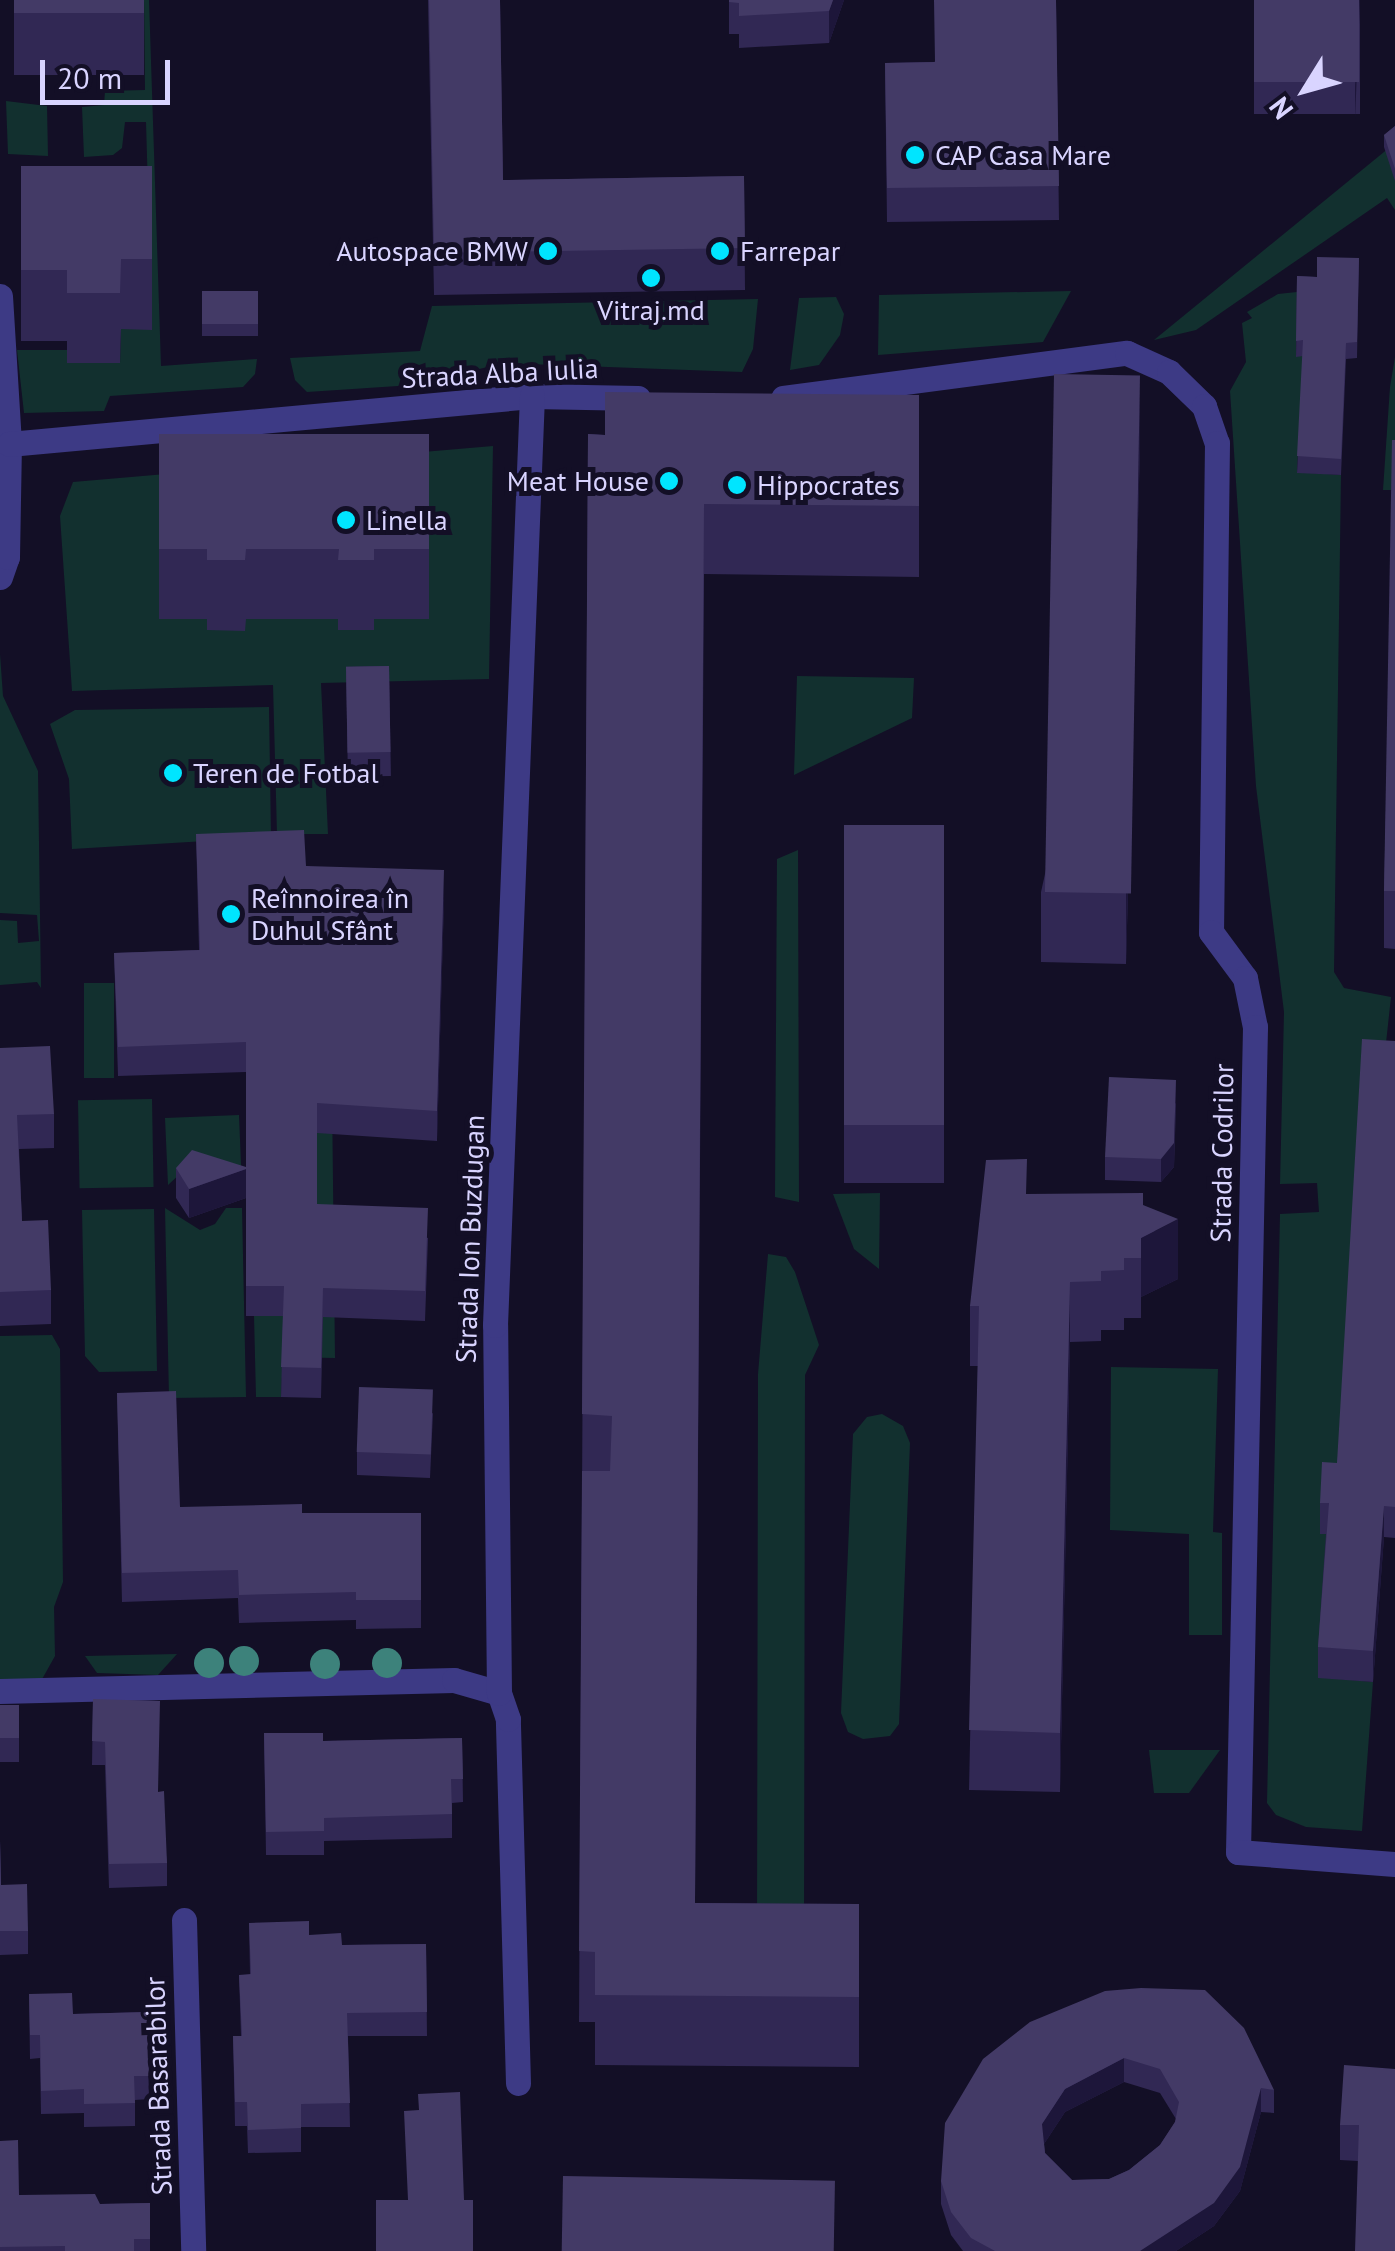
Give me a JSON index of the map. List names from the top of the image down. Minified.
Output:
{"streets":{"street":["Strada Alba Iulia","Strada Codrilor","Strada Ion Buzdugan","Strada Basarabilor"]},"crossings":[["Strada Alba Iulia","Strada Ion Buzdugan"]],"places":["CAP Casa Mare","Autospace BMW","Farrepar","Vitraj.md","Meat House","Hippocrates","Linella","Teren de Fotbal","Reînnoirea în Duhul Sfânt"],"scale_bar":"20 m","north":"bottom left"}
